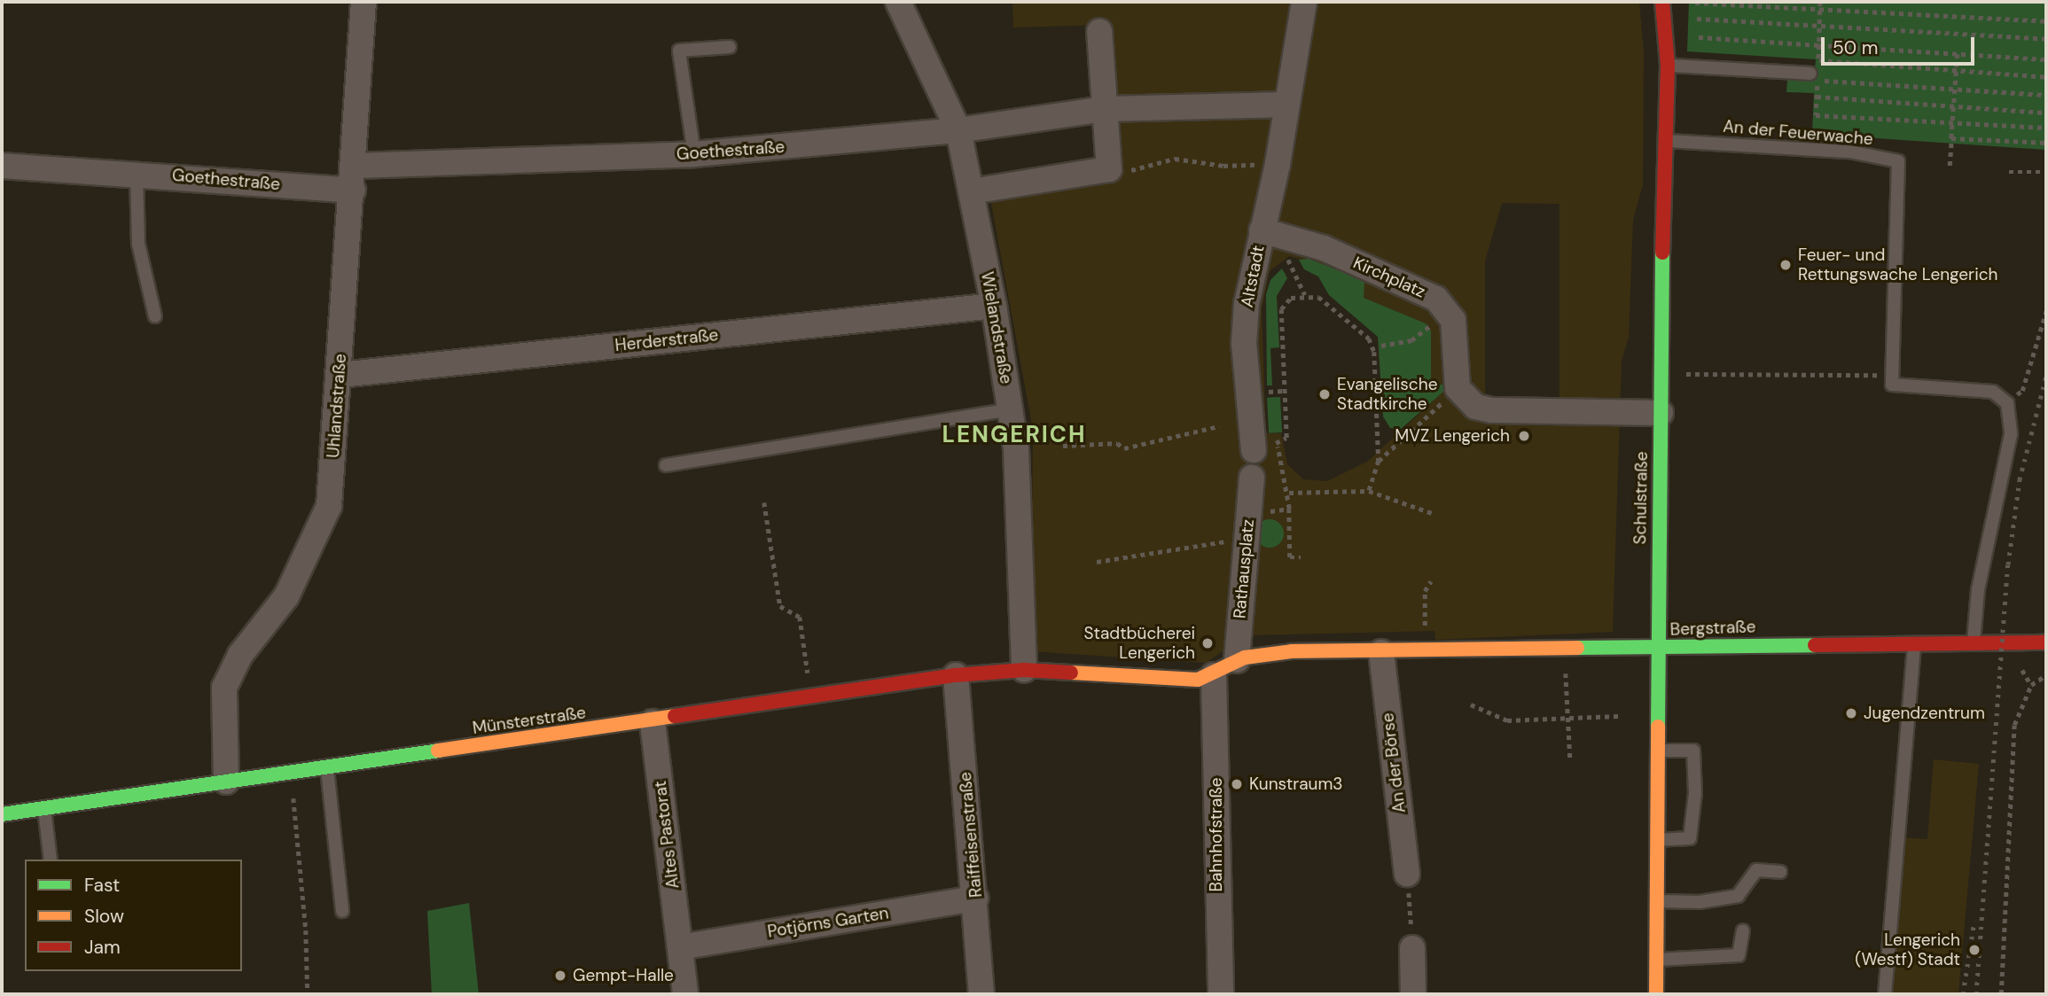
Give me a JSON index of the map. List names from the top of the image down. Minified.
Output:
{"streets":{"street":["Goethestraße","Altstadt","Kirchplatz","Wielandstraße","Herderstraße","Uhlandstraße","Schulstraße","Rathausplatz","Bergstraße","Münsterstraße","An der Börse","Altes Pastorat","Raiffeisenstraße","Bahnhofstraße","Potjörns Garten"],"lane":["An der Feuerwache"]},"crossings":[["An der Feuerwache","Schulstraße"],["Goethestraße","Wielandstraße"],["Goethestraße","Uhlandstraße"],["Altstadt","Kirchplatz"],["Wielandstraße","Herderstraße"],["Wielandstraße","Münsterstraße"],["Herderstraße","Uhlandstraße"],["Uhlandstraße","Münsterstraße"],["Schulstraße","Bergstraße"],["Bergstraße","An der Börse"],["Münsterstraße","Altes Pastorat"],["Münsterstraße","Raiffeisenstraße"],["Münsterstraße","Bahnhofstraße"],["Altes Pastorat","Potjörns Garten"],["Raiffeisenstraße","Potjörns Garten"]],"districts":["LENGERICH"],"places":["Feuer- und Rettungswache Lengerich","Evangelische Stadtkirche","MVZ Lengerich","Stadtbücherei Lengerich","Jugendzentrum","Kunstraum3","Lengerich (Westf) Stadt","Gempt-Halle"],"legend":["Fast","Slow","Jam"],"scale_bar":"50 m"}
